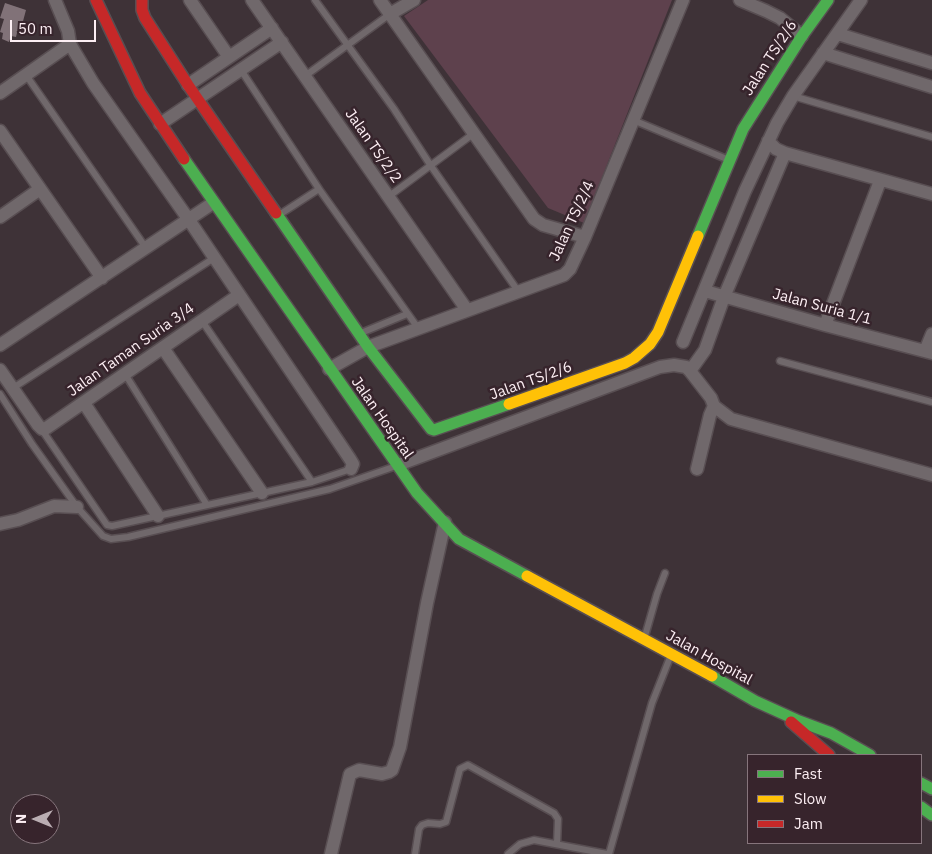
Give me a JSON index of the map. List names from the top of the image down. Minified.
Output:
{"streets":{"street":["Jalan TS/2/6","Jalan TS/2/2","Jalan TS/2/4","Jalan Suria 1/1","Jalan Taman Suria 3/4","Jalan Hospital"]},"crossings":[["Jalan TS/2/6","Jalan TS/2/4"],["Jalan TS/2/2","Jalan TS/2/4"],["Jalan TS/2/4","Jalan Hospital"]],"legend":["Fast","Slow","Jam"],"scale_bar":"50 m","north":"left"}
